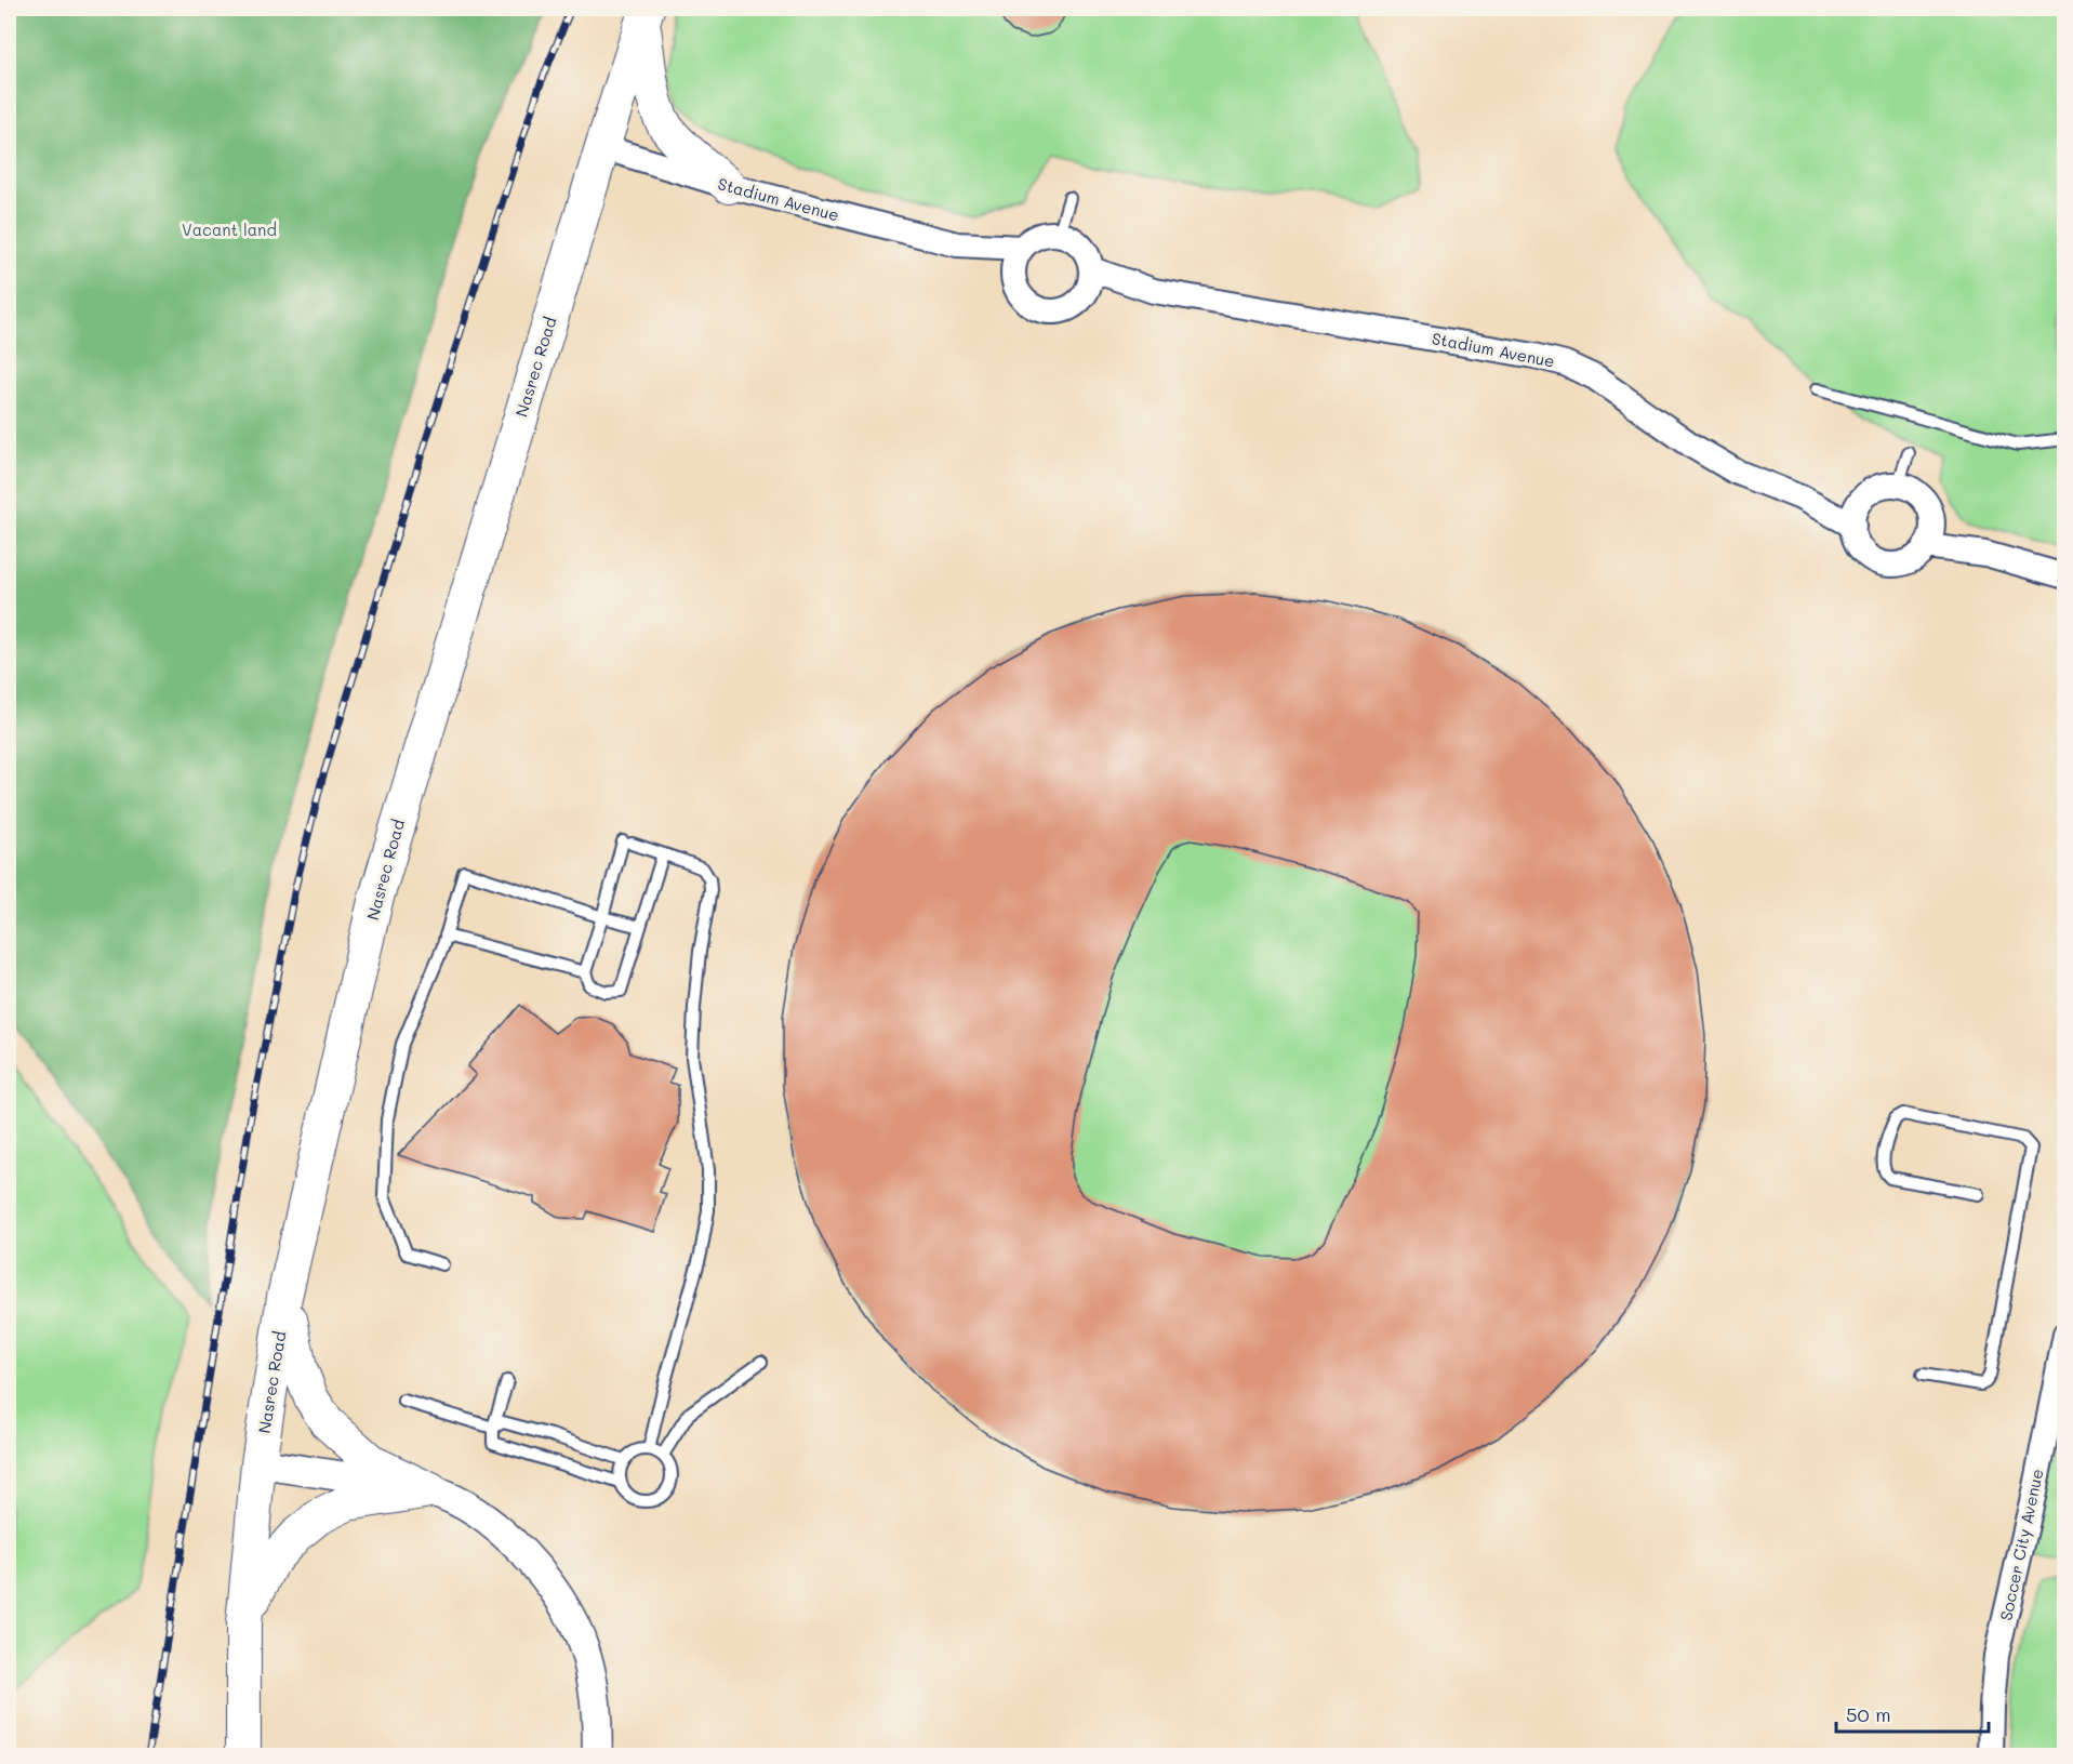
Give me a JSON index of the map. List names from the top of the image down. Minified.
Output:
{"streets":{"main road":["Nasrec Road"],"street":["Stadium Avenue","Soccer City Avenue"]},"crossings":[["Stadium Avenue","Nasrec Road"]],"parks":["Vacant land"],"scale_bar":"50 m"}
